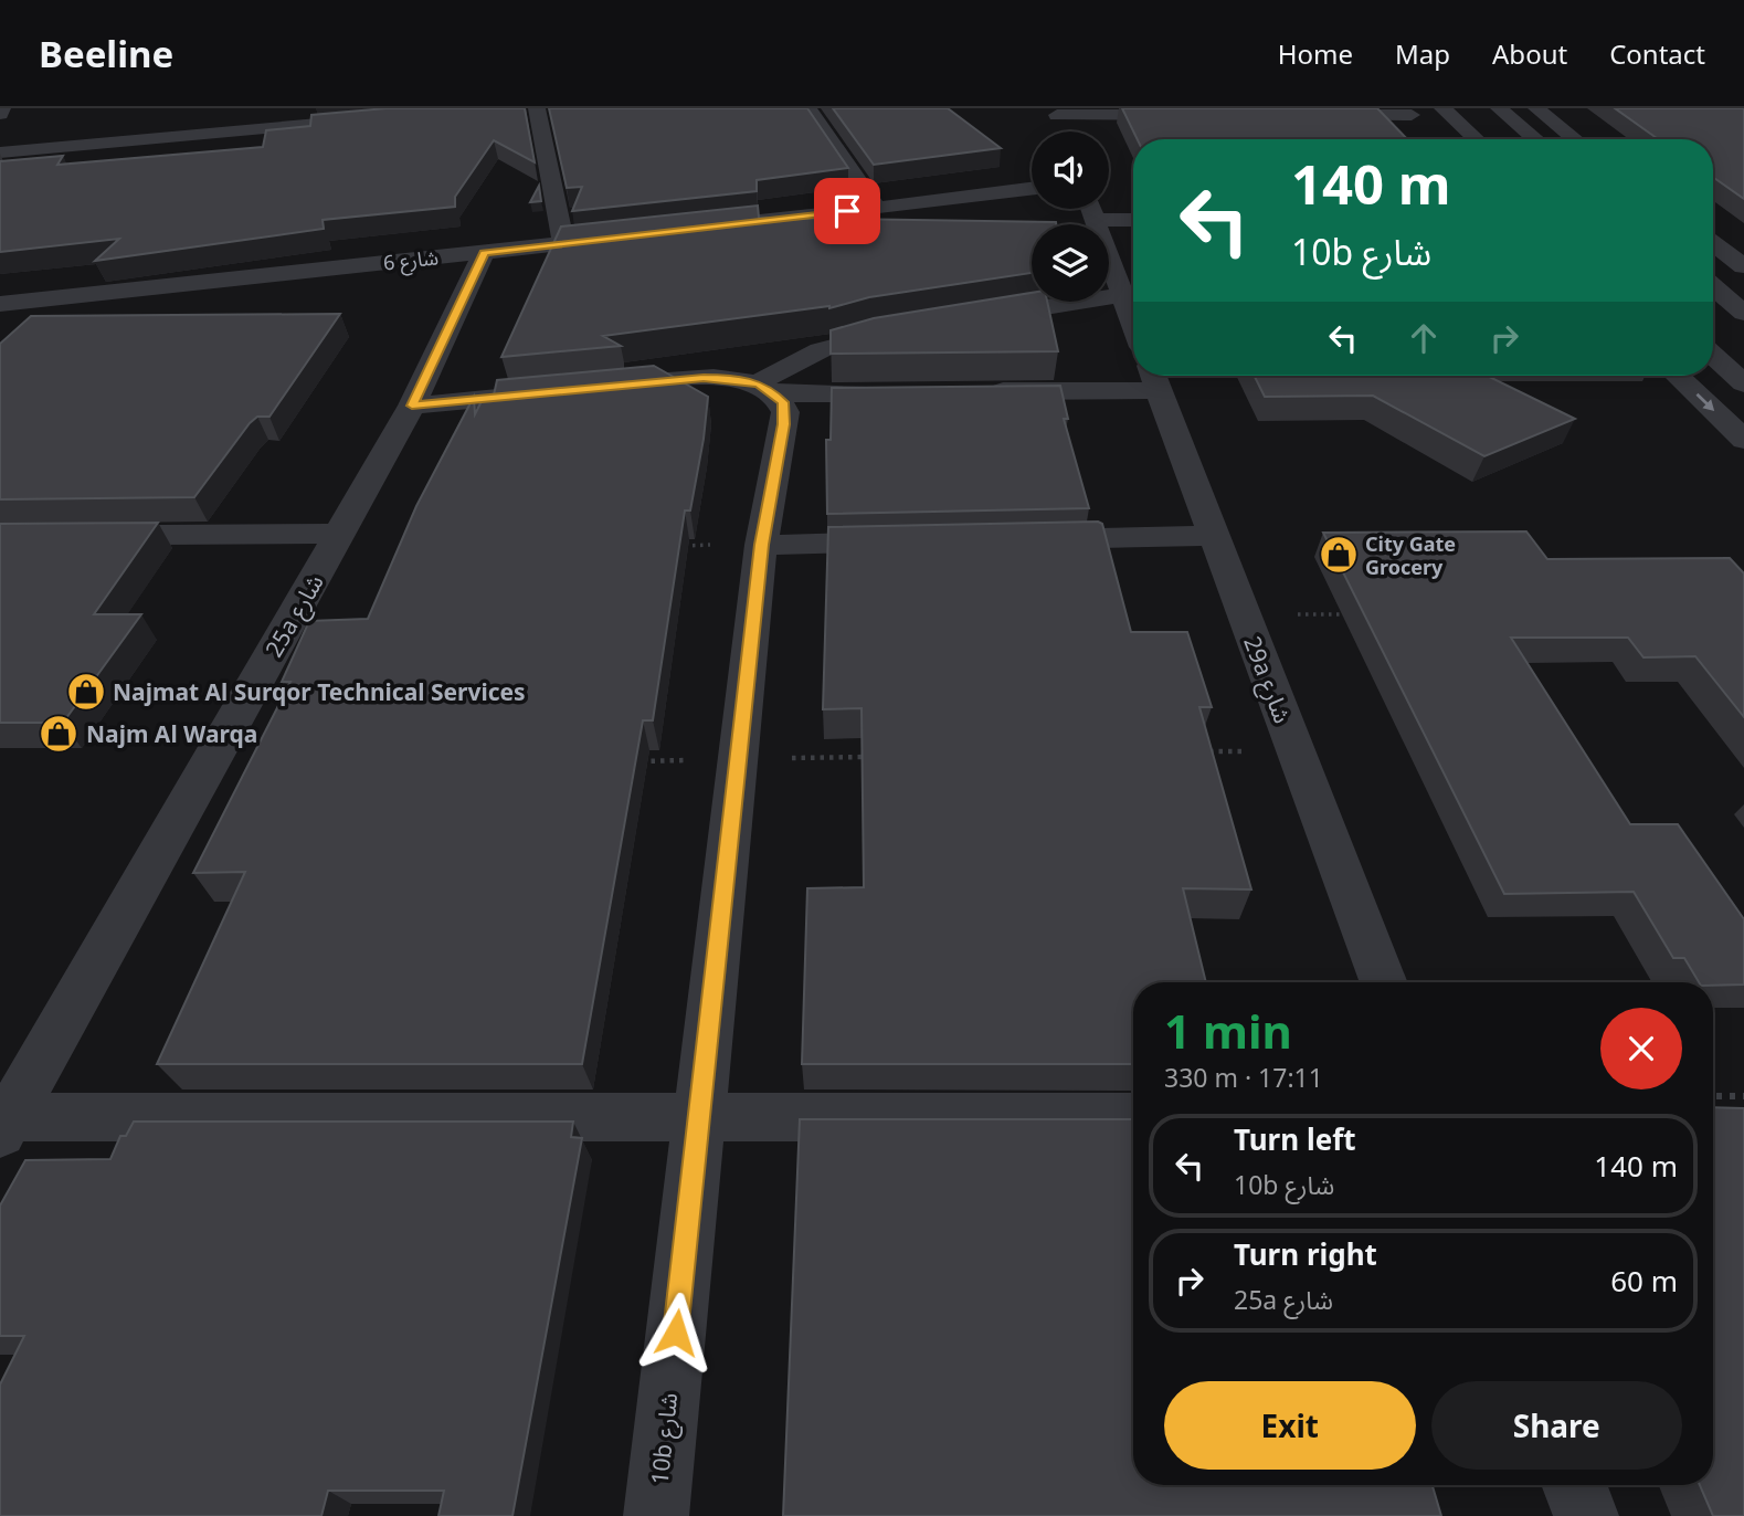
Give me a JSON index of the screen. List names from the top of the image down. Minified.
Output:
{"streets":{"street":["شارع 6","25a شارع","29a شارع","10b شارع"]},"crossings":[["شارع 6","25a شارع"]],"places":{"shop":["City Gate Grocery","Najmat Al Surqor Technical Services","Najm Al Warqa"]},"page":{"header":"Beeline","nav":["Home","Map","About","Contact"],"turn":["140 m","10b شارع"],"heading":["1 min","330 m · 17:11"],"list":[{"name":"Turn left","note":"10b شارع","value":"140 m"},{"name":"Turn right","note":"25a شارع","value":"60 m"}],"buttons":["Exit","Share"]}}
